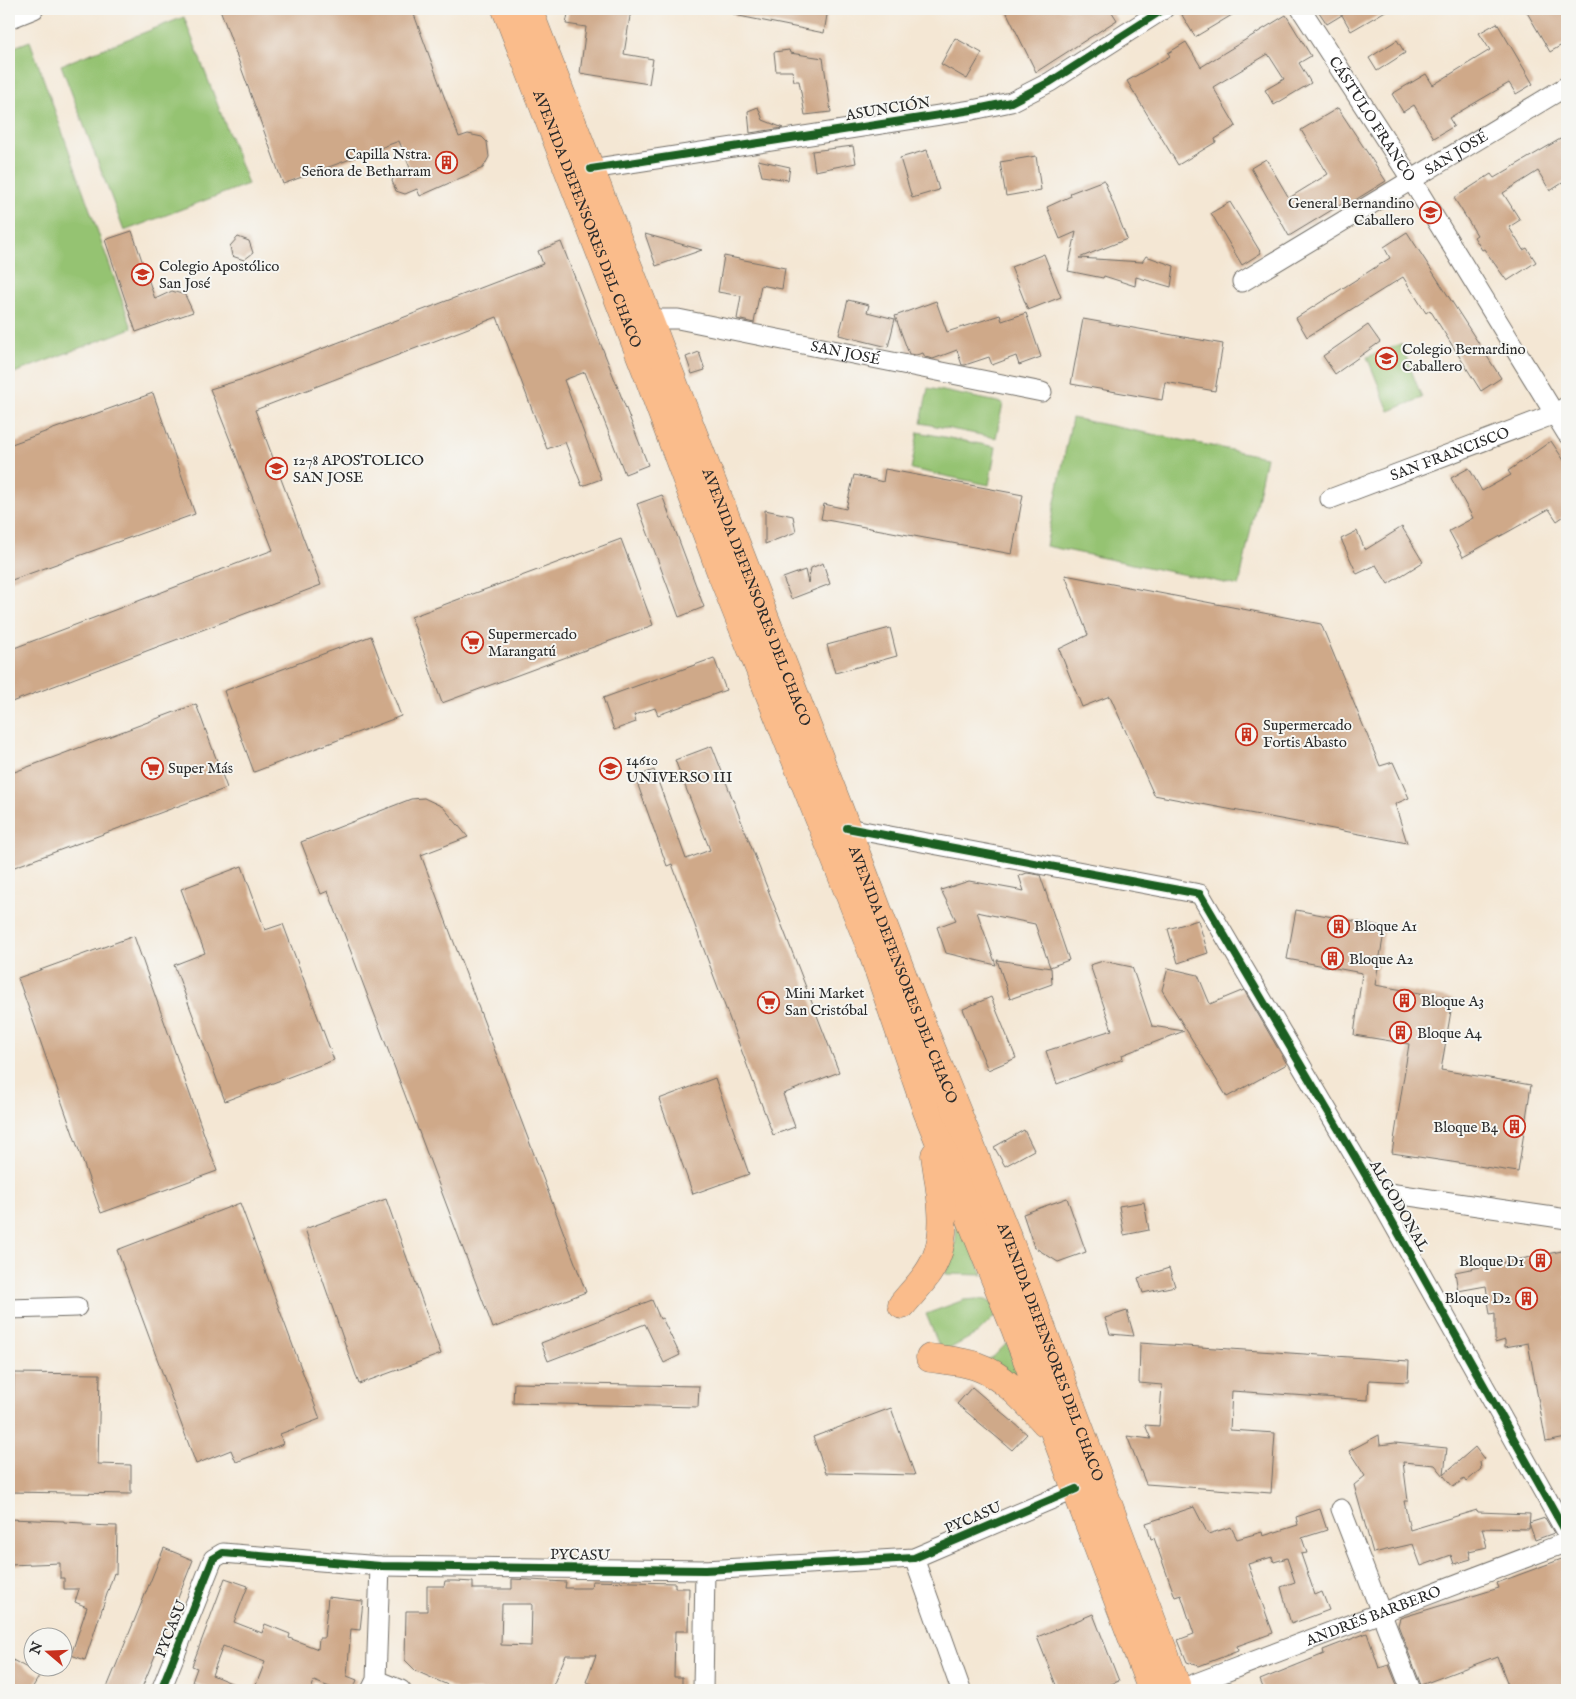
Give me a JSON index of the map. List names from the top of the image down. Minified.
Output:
{"streets":{"highway":["AVENIDA DEFENSORES DEL CHACO"],"street":["ASUNCIÓN","CÁSTULO FRANCO","SAN JOSÉ","SAN FRANCISCO","ALGODONAL","PYCASU","ANDRÉS BARBERO"]},"crossings":[["ASUNCIÓN","AVENIDA DEFENSORES DEL CHACO"],["CÁSTULO FRANCO","SAN JOSÉ"],["CÁSTULO FRANCO","SAN FRANCISCO"],["SAN JOSÉ","AVENIDA DEFENSORES DEL CHACO"],["AVENIDA DEFENSORES DEL CHACO","ALGODONAL"],["AVENIDA DEFENSORES DEL CHACO","PYCASU"],["AVENIDA DEFENSORES DEL CHACO","ANDRÉS BARBERO"]],"places":{"building":["Capilla Nstra. Señora de Betharram","Supermercado Fortis Abasto","Bloque A1","Bloque A2","Bloque A3","Bloque A4","Bloque B4","Bloque D1","Bloque D2"],"school or university":["General Bernandino Caballero","Colegio Apostólico San José","Colegio Bernardino Caballero","1278 APOSTOLICO SAN JOSE","14610 UNIVERSO III"],"supermarket":["Supermercado Marangatú","Super Más","Mini Market San Cristóbal"]},"north":"left"}
